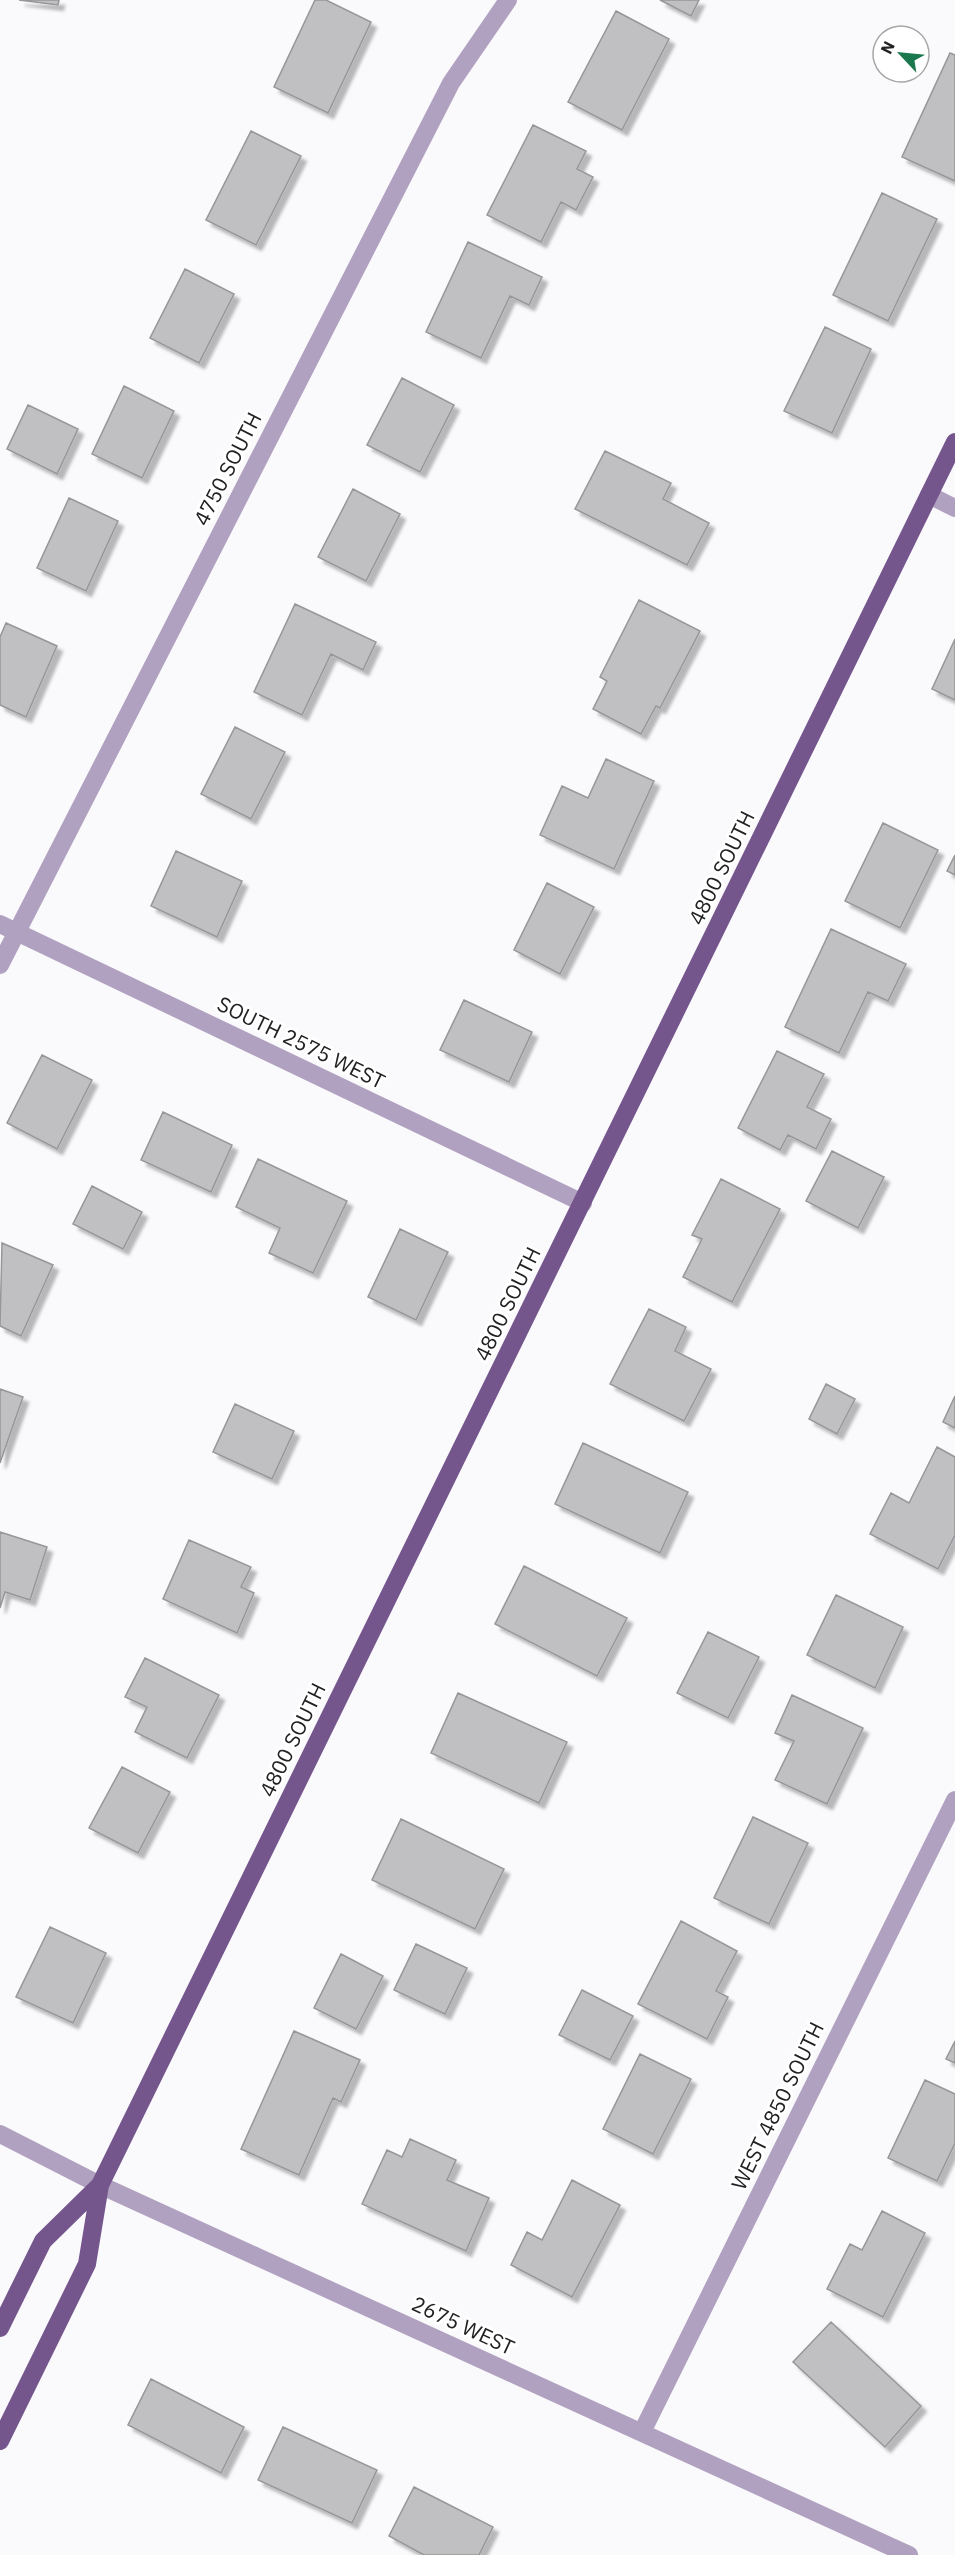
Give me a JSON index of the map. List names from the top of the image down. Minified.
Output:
{"streets":{"main road":["4800 SOUTH"],"street":["4750 SOUTH","SOUTH 2575 WEST","WEST 4850 SOUTH","2675 WEST"]},"crossings":[["4750 SOUTH","SOUTH 2575 WEST"],["4800 SOUTH","SOUTH 2575 WEST"],["4800 SOUTH","2675 WEST"],["WEST 4850 SOUTH","2675 WEST"]],"north":"top left"}
